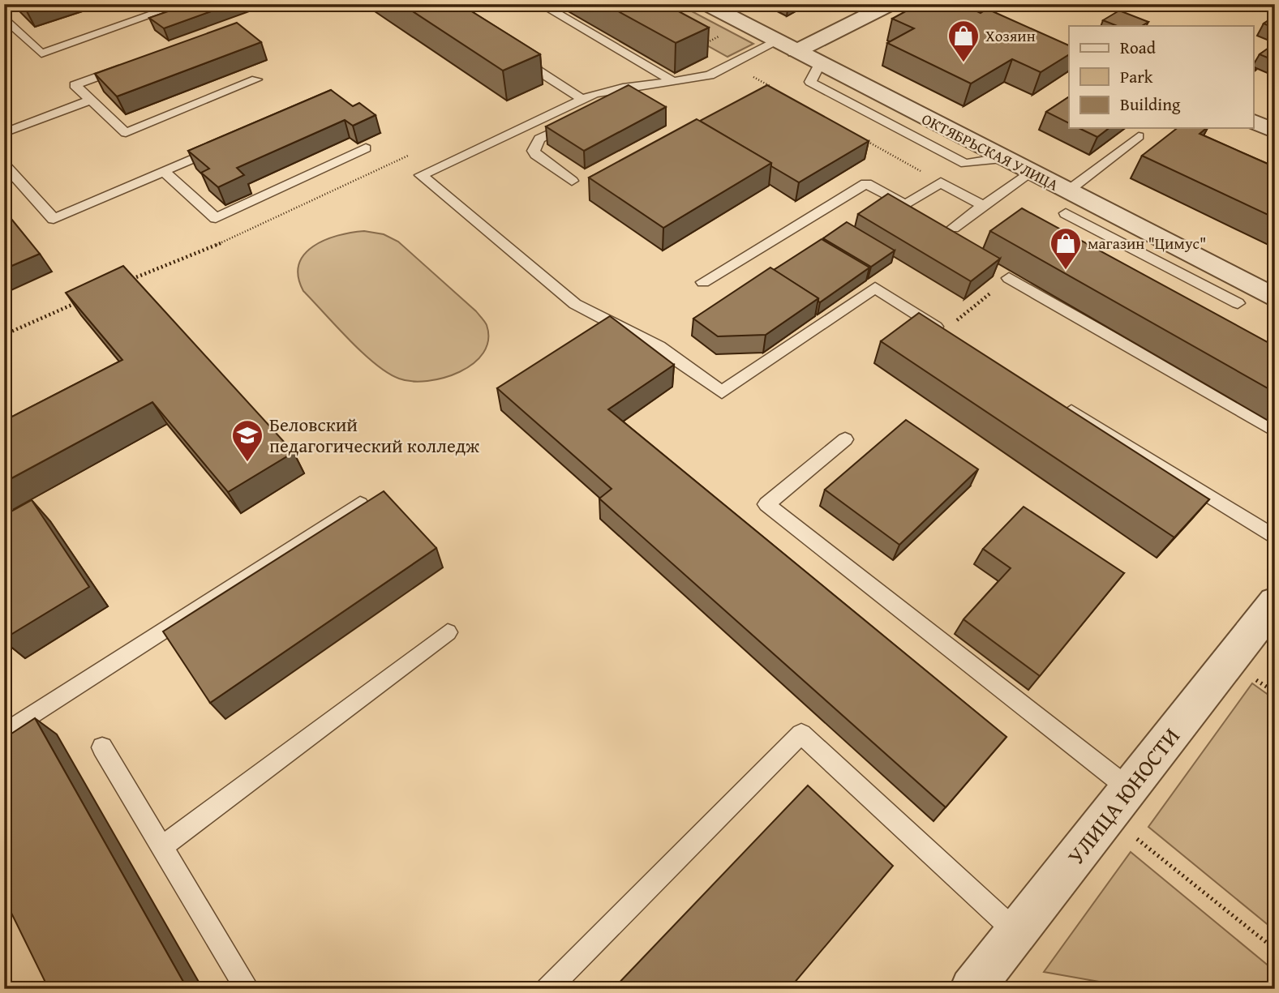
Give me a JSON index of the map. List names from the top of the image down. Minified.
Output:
{"streets":{"street":["ОКТЯБРЬСКАЯ УЛИЦА","УЛИЦА ЮНОСТИ"]},"places":{"shop":["Хозяин","магазин \"Цимус\""],"school or university":["Беловский педагогический колледж"]},"legend":["Road","Park","Building"]}
